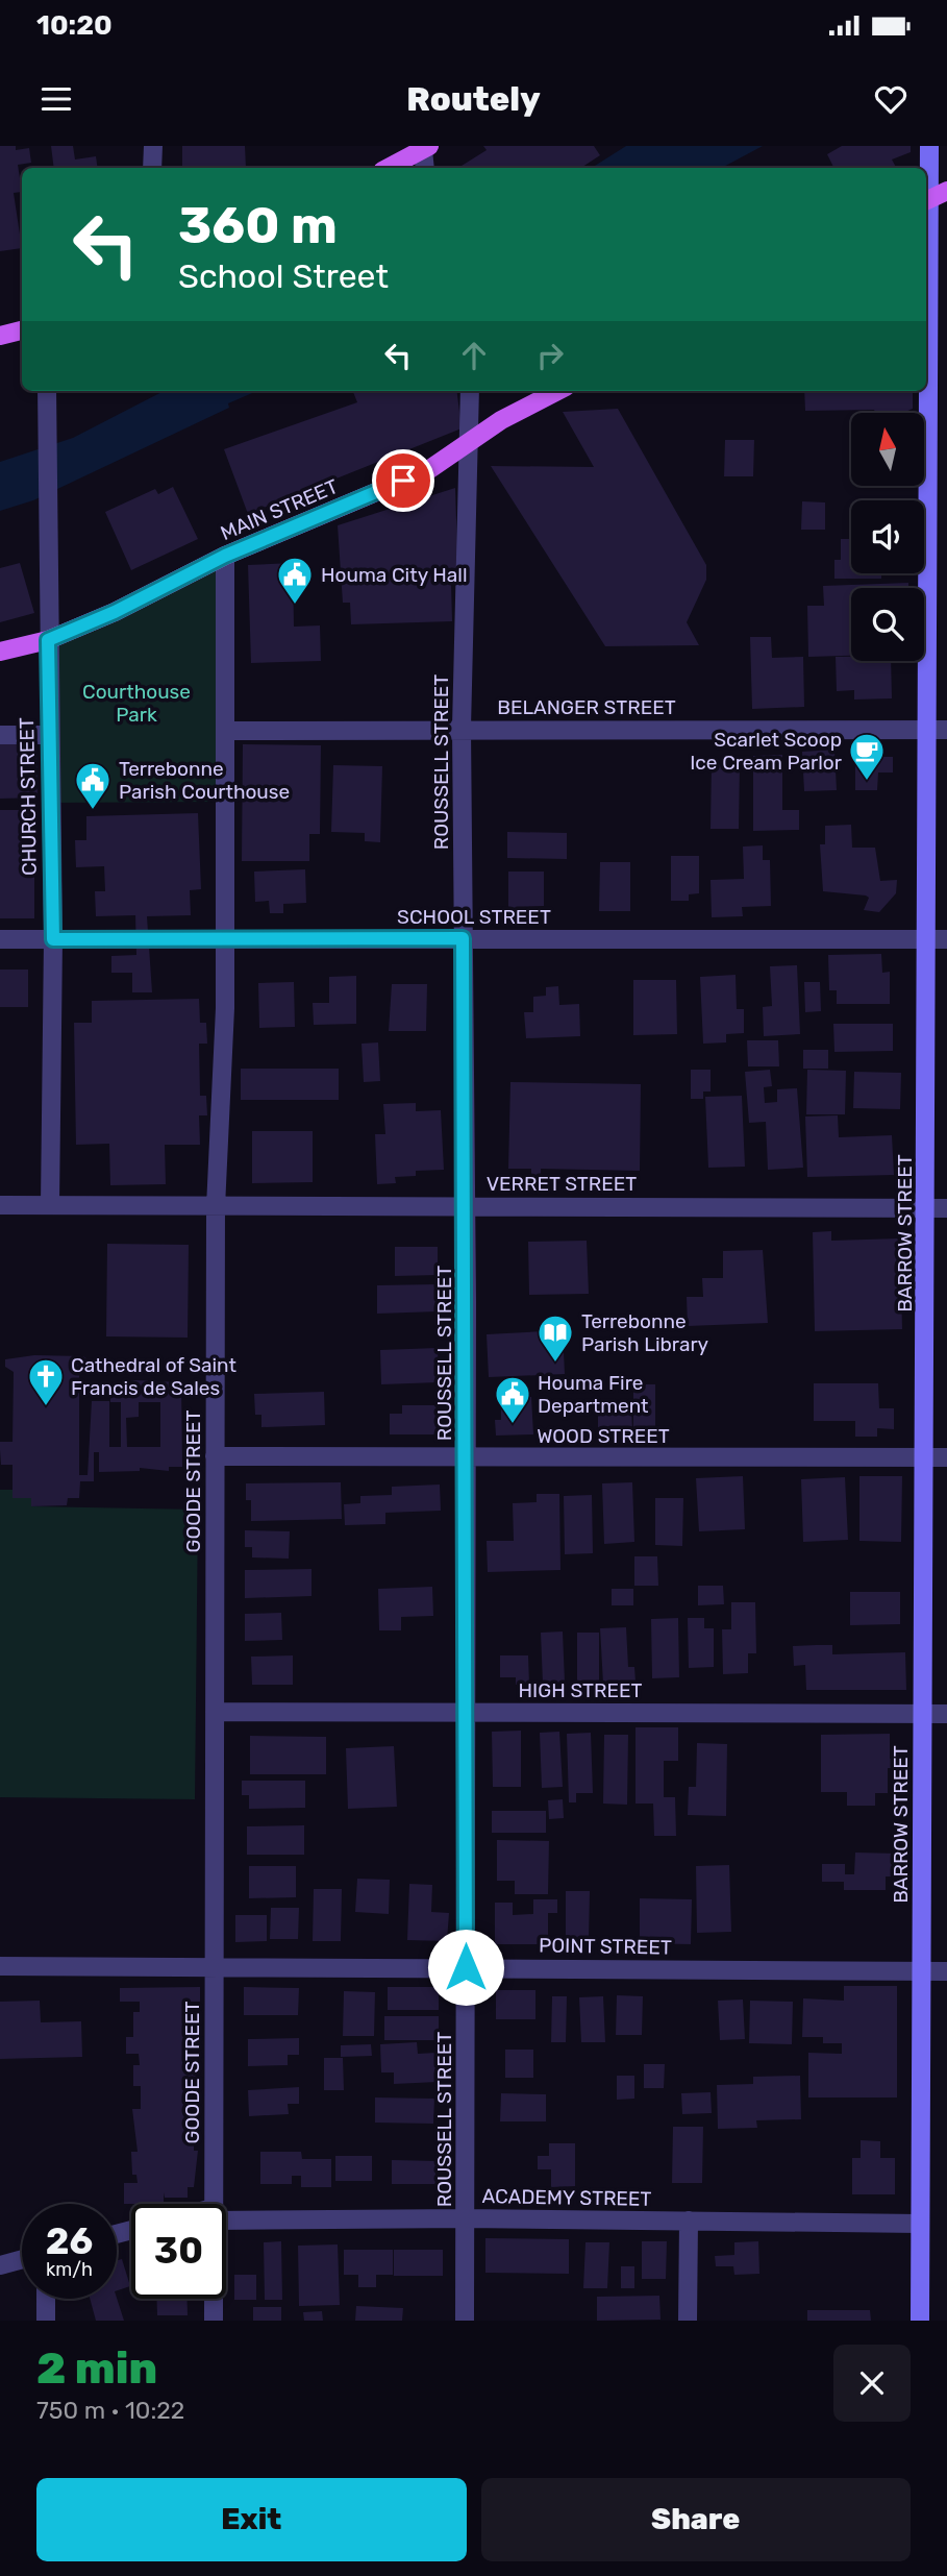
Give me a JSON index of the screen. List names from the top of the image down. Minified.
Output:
{"streets":{"main road":["MAIN STREET","BARROW STREET"],"street":["BELANGER STREET","ROUSSELL STREET","CHURCH STREET","SCHOOL STREET","VERRET STREET","WOOD STREET","GOODE STREET","HIGH STREET","POINT STREET","ACADEMY STREET"]},"crossings":[["MAIN STREET","ROUSSELL STREET"],["MAIN STREET","CHURCH STREET"],["MAIN STREET","GOODE STREET"],["BELANGER STREET","ROUSSELL STREET"],["BELANGER STREET","BARROW STREET"],["BELANGER STREET","GOODE STREET"],["ROUSSELL STREET","SCHOOL STREET"],["ROUSSELL STREET","VERRET STREET"],["ROUSSELL STREET","WOOD STREET"],["ROUSSELL STREET","HIGH STREET"],["ROUSSELL STREET","POINT STREET"],["ROUSSELL STREET","ACADEMY STREET"],["CHURCH STREET","SCHOOL STREET"],["CHURCH STREET","VERRET STREET"],["SCHOOL STREET","BARROW STREET"],["SCHOOL STREET","GOODE STREET"],["VERRET STREET","BARROW STREET"],["VERRET STREET","GOODE STREET"],["BARROW STREET","WOOD STREET"],["BARROW STREET","HIGH STREET"],["BARROW STREET","POINT STREET"],["BARROW STREET","ACADEMY STREET"],["WOOD STREET","GOODE STREET"],["GOODE STREET","HIGH STREET"],["GOODE STREET","POINT STREET"]],"parks":["Courthouse Park"],"places":{"public building":["Houma City Hall","Terrebonne Parish Courthouse","Houma Fire Department"],"cafe":["Scarlet Scoop Ice Cream Parlor"],"library":["Terrebonne Parish Library"],"church":["Cathedral of Saint Francis de Sales"]},"north":"top","page":{"status":"10:20","header":"Routely","turn":["360 m","School Street"],"speed":"26 km/h","limit":"30","heading":["2 min","750 m · 10:22"],"buttons":["Exit","Share"]}}
